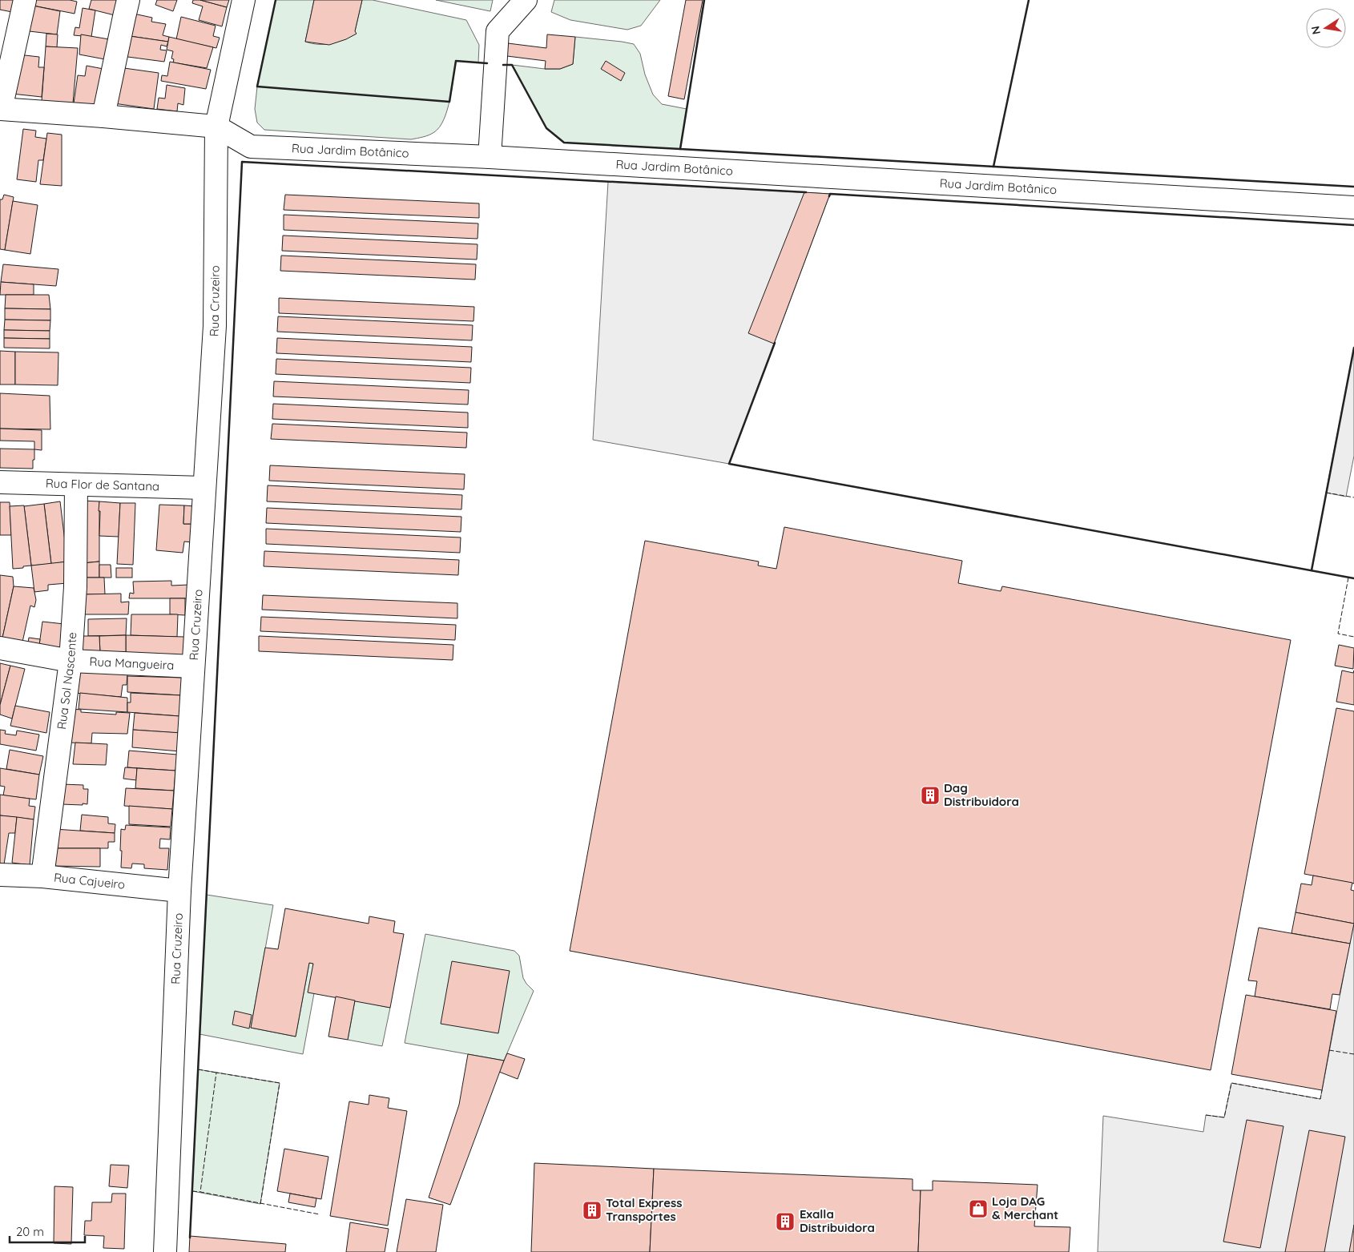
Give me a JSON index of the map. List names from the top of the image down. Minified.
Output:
{"streets":{"street":["Rua Jardim Botânico","Rua Cruzeiro","Rua Flor de Santana","Rua Mangueira","Rua Sol Nascente","Rua Cajueiro"]},"crossings":[["Rua Jardim Botânico","Rua Cruzeiro"],["Rua Cruzeiro","Rua Flor de Santana"],["Rua Cruzeiro","Rua Mangueira"],["Rua Cruzeiro","Rua Cajueiro"],["Rua Flor de Santana","Rua Sol Nascente"],["Rua Mangueira","Rua Sol Nascente"],["Rua Sol Nascente","Rua Cajueiro"]],"places":{"building":["Dag Distribuidora","Total Express Transportes","Exalla Distribuidora"],"shop":["Loja DAG & Merchant"]},"scale_bar":"20 m","north":"left"}
